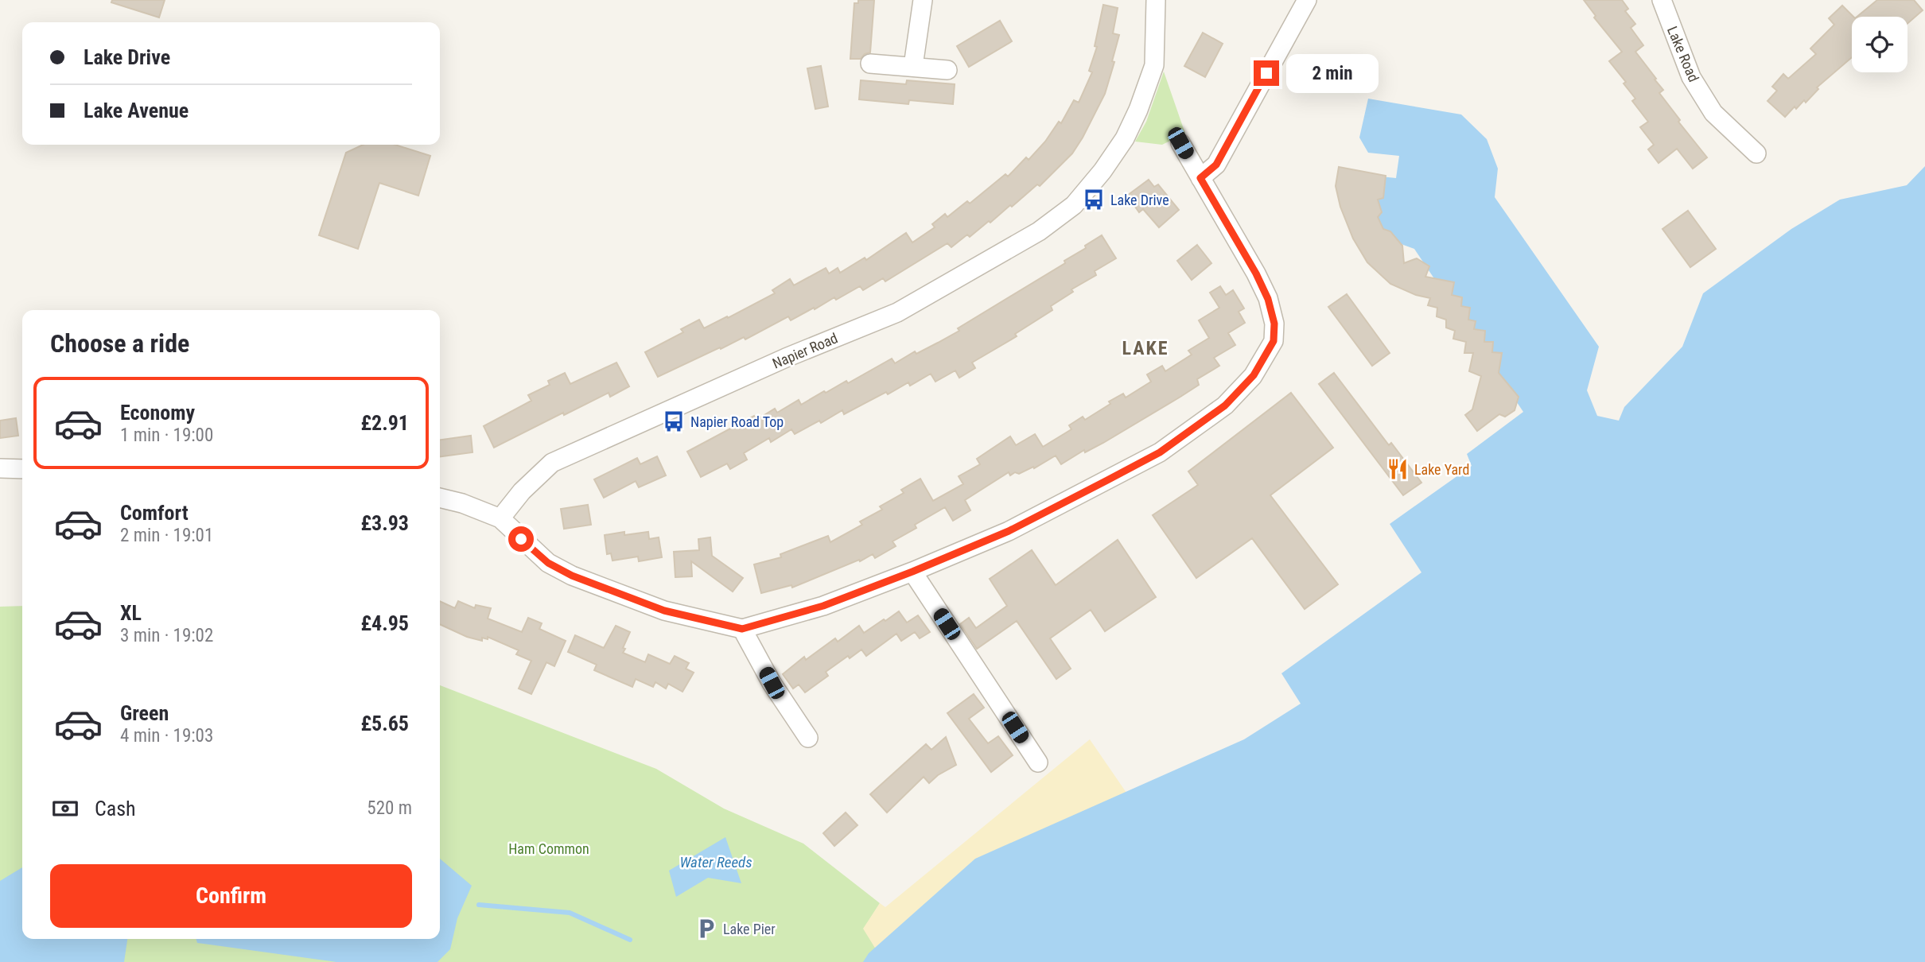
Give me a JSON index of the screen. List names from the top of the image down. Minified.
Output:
{"streets":{"street":["Lake Road","Napier Road"]},"districts":["LAKE"],"water":["Water Reeds"],"parks":["Ham Common"],"places":{"bus stop":["Lake Drive","Napier Road Top"],"restaurant":["Lake Yard"],"parking":["Lake Pier"]},"page":{"banner":["Lake Drive","Lake Avenue"],"bubble":"2 min","heading":"Choose a ride","list":[{"name":"Economy","note":"1 min · 19:00","value":"£2.91"},{"name":"Comfort","note":"2 min · 19:01","value":"£3.93"},{"name":"XL","note":"3 min · 19:02","value":"£4.95"},{"name":"Green","note":"4 min · 19:03","value":"£5.65"}],"pay":["Cash","520 m"],"buttons":"Confirm"}}
